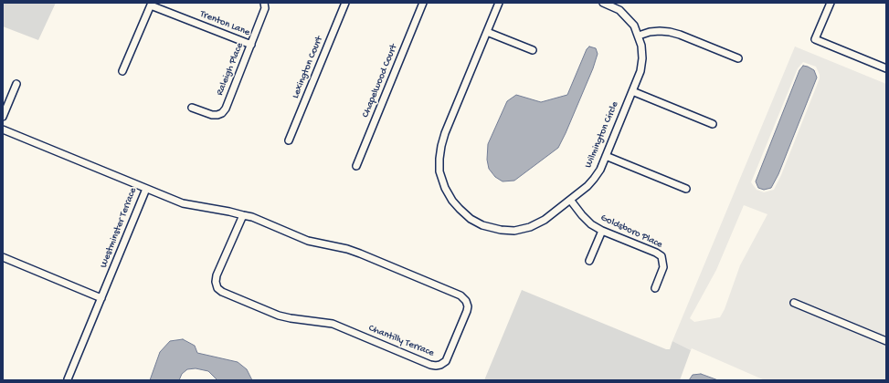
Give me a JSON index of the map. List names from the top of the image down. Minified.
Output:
{"streets":{"street":["Trenton Lane","Lexington Court","Raleigh Place","Chapelwood Court","Wilmington Circle","Westminster Terrace","Goldsboro Place","Chantilly Terrace"]},"crossings":[["Trenton Lane","Raleigh Place"],["Wilmington Circle","Goldsboro Place"],["Westminster Terrace","Chantilly Terrace"]]}
